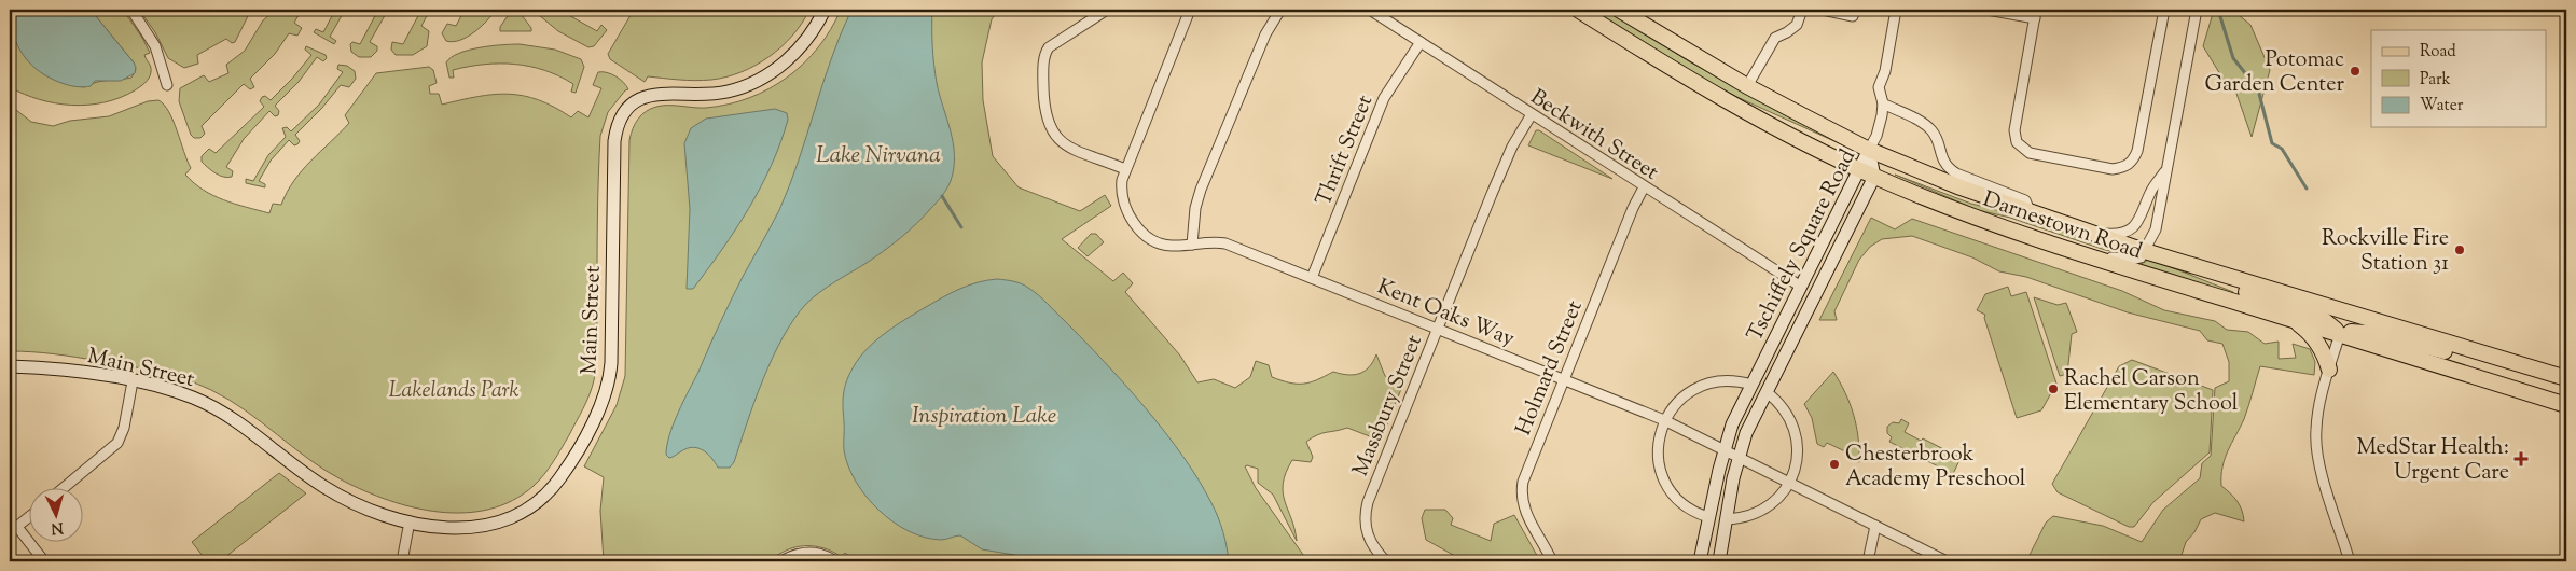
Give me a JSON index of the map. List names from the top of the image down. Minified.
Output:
{"streets":{"main road":["Darnestown Road"],"street":["Beckwith Street","Thrift Street","Tschiffely Square Road","Kent Oaks Way","Main Street","Holmard Street","Massbury Street"]},"crossings":[["Beckwith Street","Thrift Street"],["Beckwith Street","Tschiffely Square Road"],["Beckwith Street","Holmard Street"],["Beckwith Street","Massbury Street"],["Thrift Street","Kent Oaks Way"],["Darnestown Road","Tschiffely Square Road"],["Tschiffely Square Road","Kent Oaks Way"],["Kent Oaks Way","Holmard Street"],["Kent Oaks Way","Massbury Street"]],"water":["Lake Nirvana","Inspiration Lake"],"parks":["Lakelands Park"],"places":{"other":["Potomac Garden Center","Rockville Fire Station 31","Rachel Carson Elementary School","Chesterbrook Academy Preschool"],"health":["MedStar Health: Urgent Care"]},"legend":["Road","Park","Water"],"north":"bottom"}
